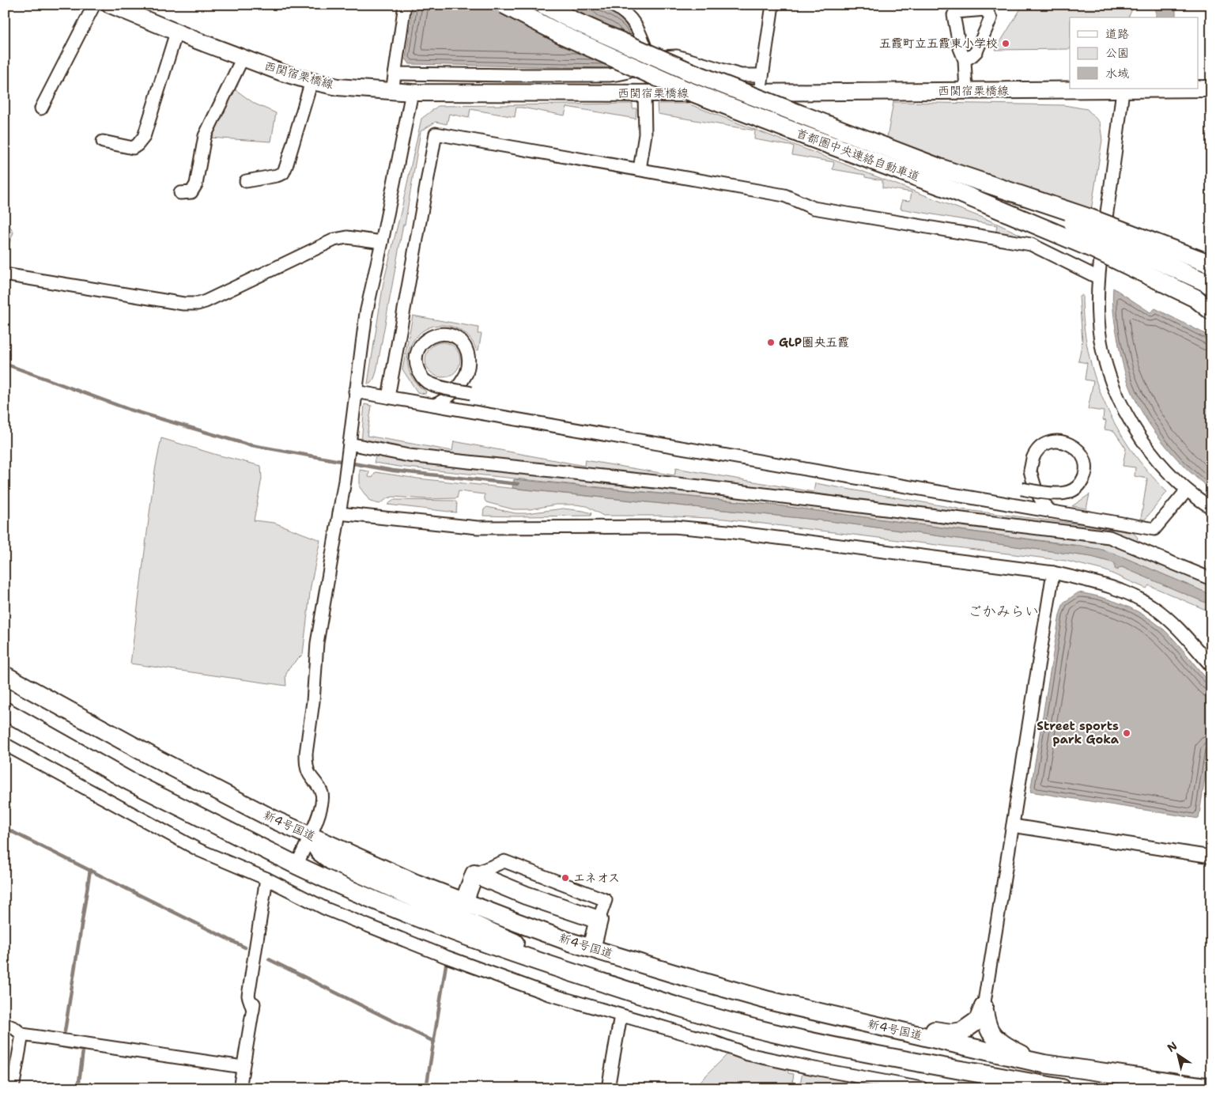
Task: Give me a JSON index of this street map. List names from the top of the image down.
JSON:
{
  "streets": {
    "highway": ["首都圏中央連絡自動車道", "新4号国道"],
    "main road": ["西関宿栗橋線"]
  },
  "districts": ["ごかみらい"],
  "places": [
    "五霞町立五霞東小学校",
    "GLP圏央五霞",
    "Street sports park Goka",
    "エネオス"
  ],
  "legend": ["道路", "公園", "水域"],
  "north": "top left"
}
